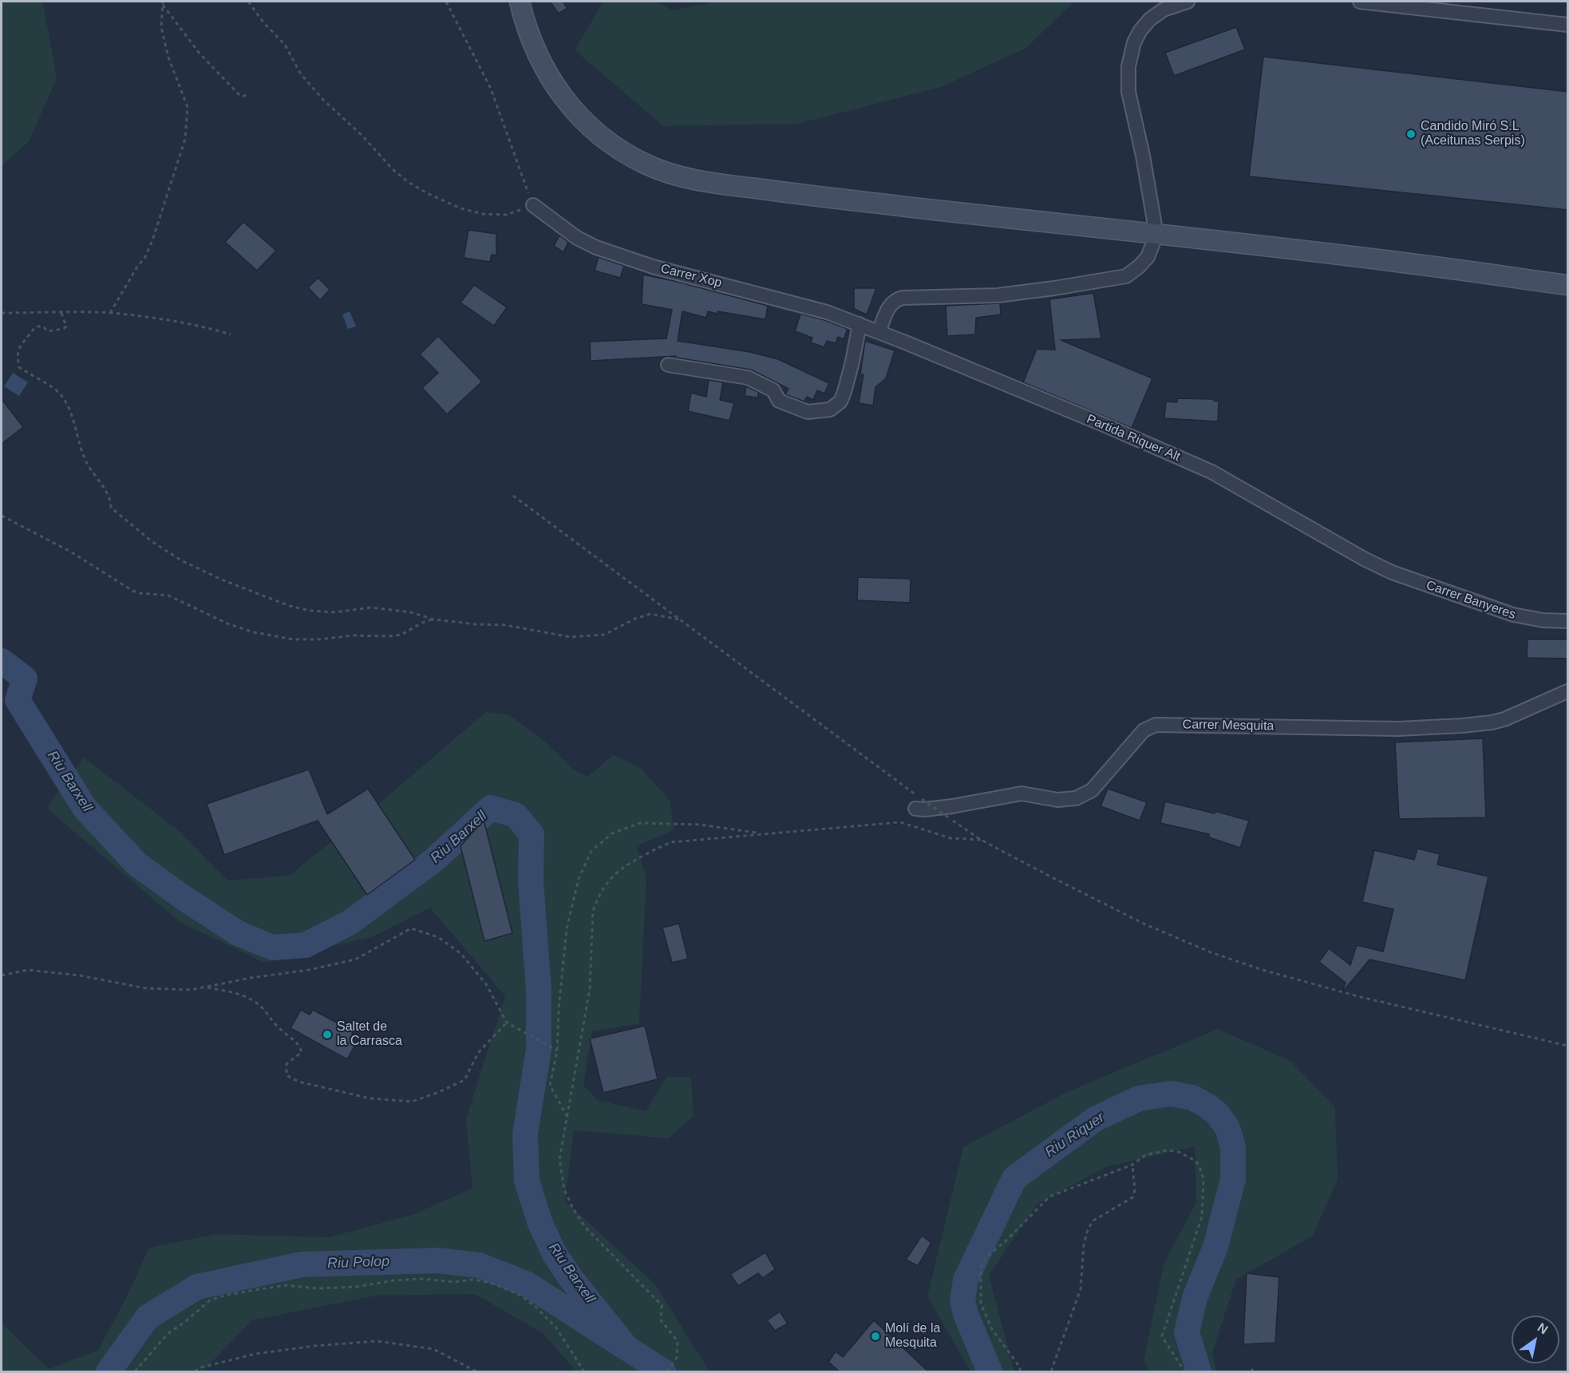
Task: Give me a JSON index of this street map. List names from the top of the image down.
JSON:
{
  "streets": {
    "street": [
      "Carrer Xop",
      "Partida Riquer Alt",
      "Carrer Banyeres",
      "Carrer Mesquita"
    ]
  },
  "crossings": [
    ["Carrer Xop", "Partida Riquer Alt"],
    ["Partida Riquer Alt", "Carrer Banyeres"]
  ],
  "water": ["Riu Barxell", "Riu Riquer", "Riu Polop"],
  "places": ["Candido Miró S.L (Aceitunas Serpis)", "Saltet de la Carrasca", "Molí de la Mesquita"],
  "north": "top right"
}
